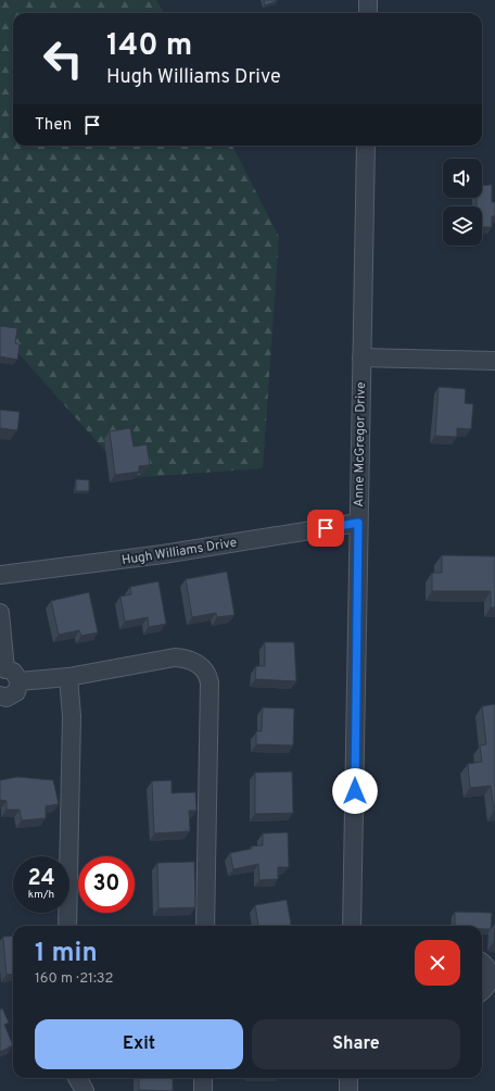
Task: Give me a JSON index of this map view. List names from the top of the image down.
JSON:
{
  "streets": {
    "street": ["Anne McGregor Drive", "Hugh Williams Drive"]
  },
  "crossings": [
    ["Anne McGregor Drive", "Hugh Williams Drive"]
  ],
  "page": {
    "turn": ["140 m", "Hugh Williams Drive"],
    "then": "Then",
    "speed": "24 km/h",
    "limit": "30",
    "heading": ["1 min", "160 m · 21:32"],
    "buttons": ["Exit", "Share"]
  }
}
